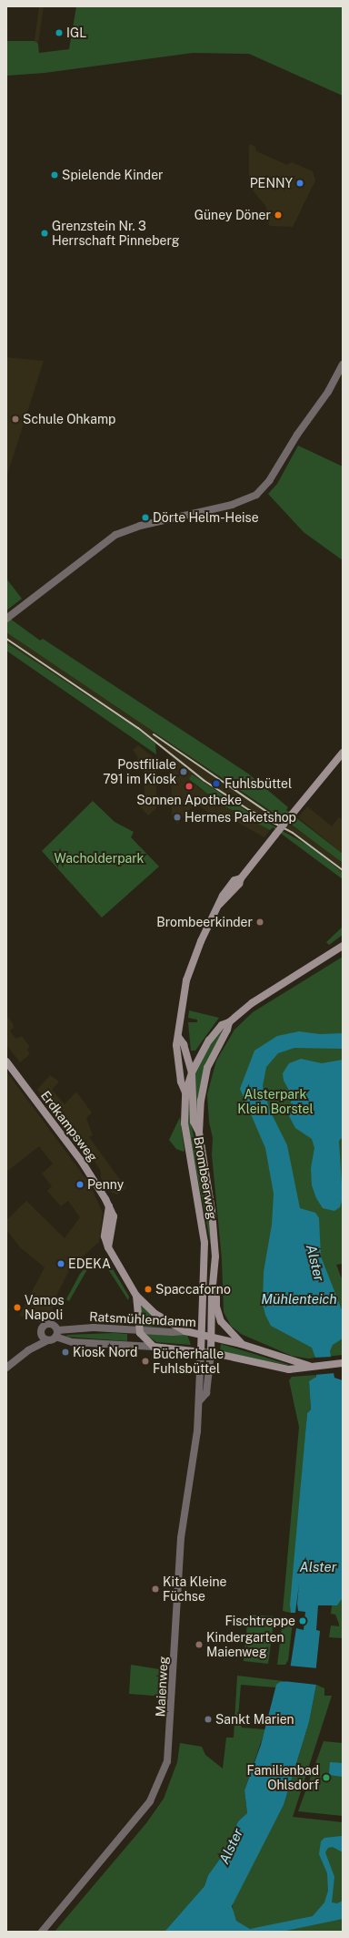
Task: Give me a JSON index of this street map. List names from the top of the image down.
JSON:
{
  "streets": {
    "main road": ["Erdkampsweg", "Brombeerweg", "Ratsmühlendamm"],
    "street": ["Maienweg"]
  },
  "crossings": [
    ["Erdkampsweg", "Ratsmühlendamm"],
    ["Brombeerweg", "Ratsmühlendamm"],
    ["Brombeerweg", "Maienweg"],
    ["Ratsmühlendamm", "Maienweg"]
  ],
  "water": ["Alster", "Mühlenteich"],
  "parks": ["Wacholderpark", "Alsterpark Klein Borstel"],
  "places": [
    "IGL",
    "Spielende Kinder",
    "PENNY",
    "Güney Döner",
    "Grenzstein Nr. 3 Herrschaft Pinneberg",
    "Schule Ohkamp",
    "Dörte Helm-Heise",
    "Postfiliale 791 im Kiosk",
    "Fuhlsbüttel",
    "Sonnen Apotheke",
    "Hermes Paketshop",
    "Brombeerkinder",
    "Penny",
    "EDEKA",
    "Spaccaforno",
    "Vamos Napoli",
    "Kiosk Nord",
    "Bücherhalle Fuhlsbüttel",
    "Kita Kleine Füchse",
    "Fischtreppe",
    "Kindergarten Maienweg",
    "Sankt Marien",
    "Familienbad Ohlsdorf"
  ]
}
